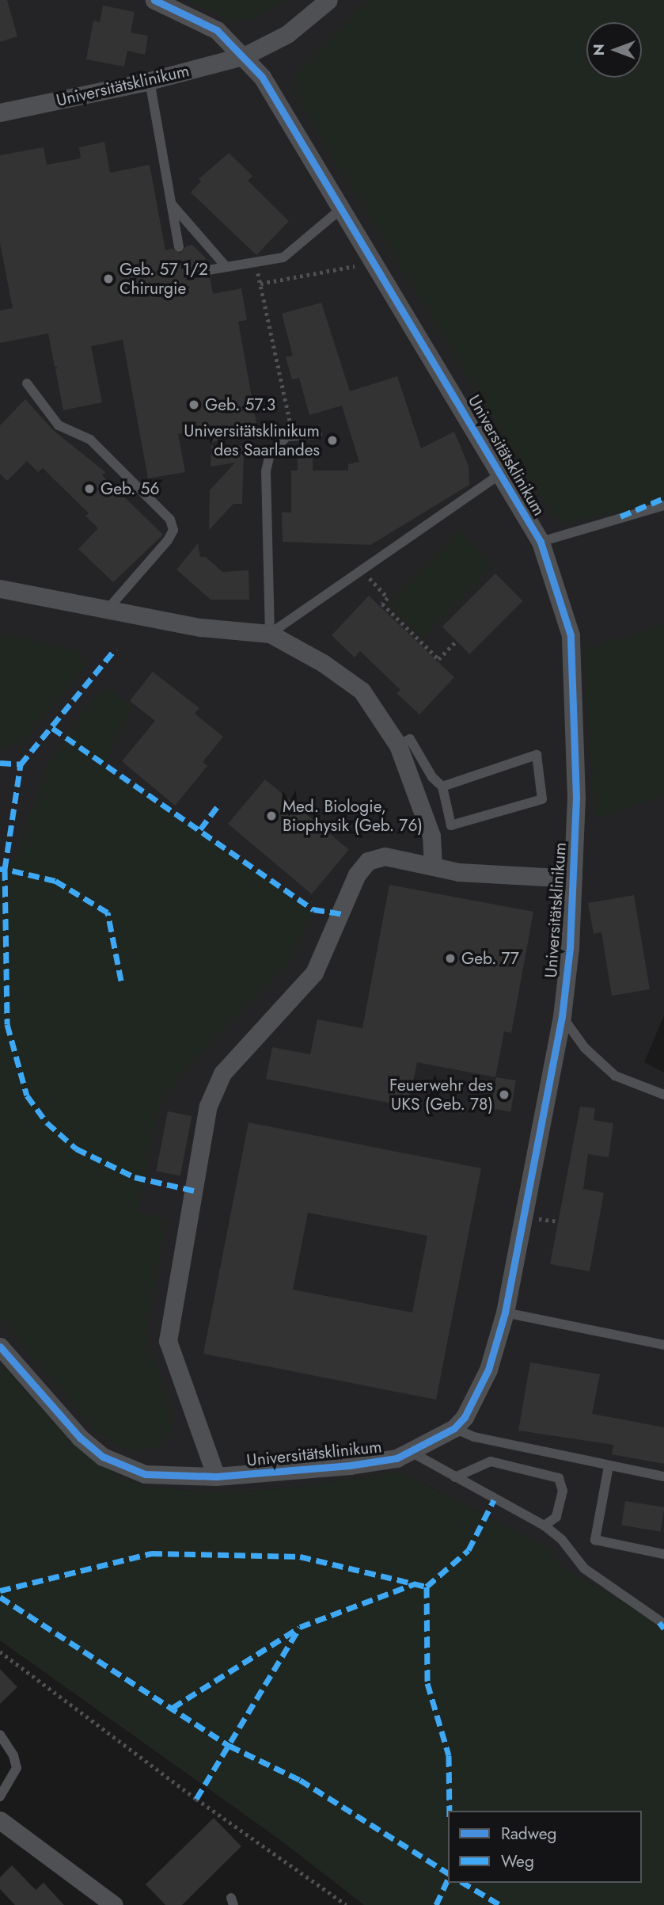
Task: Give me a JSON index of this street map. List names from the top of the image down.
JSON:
{
  "streets": {
    "street": ["Universitätsklinikum"]
  },
  "places": [
    "Geb. 57 1/2 Chirurgie",
    "Geb. 57.3",
    "Universitätsklinikum des Saarlandes",
    "Geb. 56",
    "Med. Biologie, Biophysik (Geb. 76)",
    "Geb. 77",
    "Feuerwehr des UKS (Geb. 78)"
  ],
  "legend": ["Radweg", "Weg"],
  "north": "left"
}
